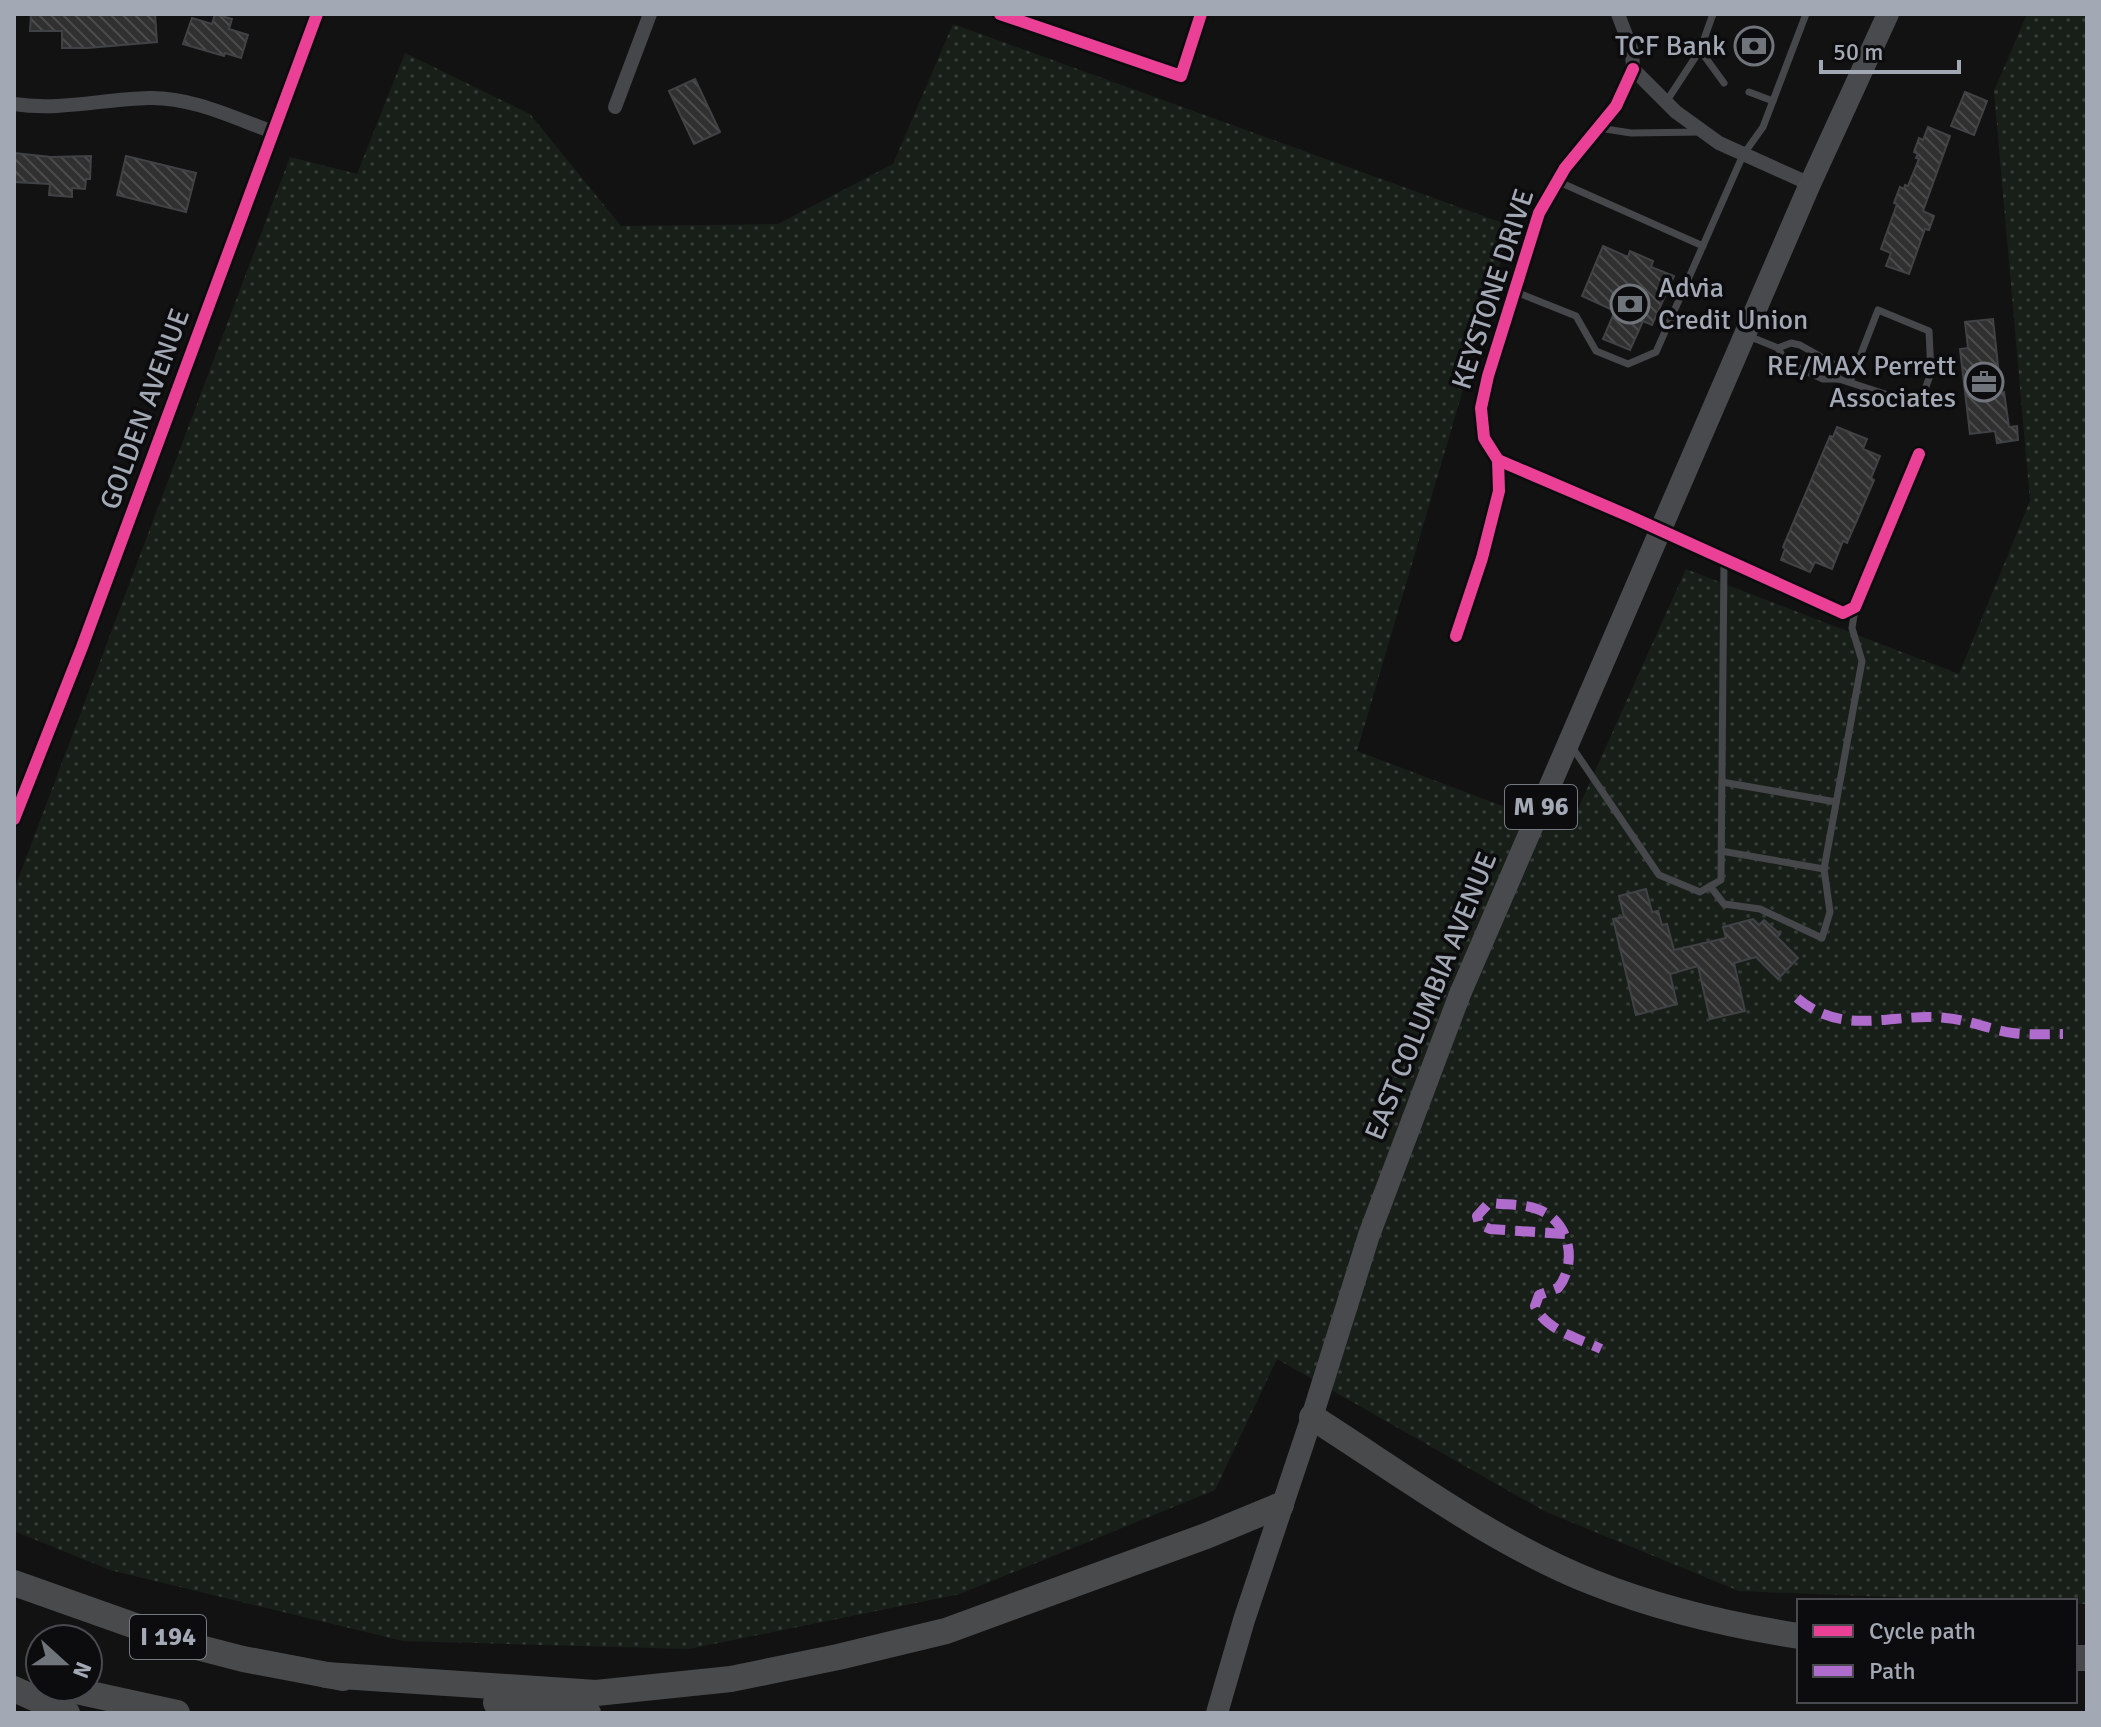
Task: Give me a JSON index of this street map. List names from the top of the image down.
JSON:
{
  "streets": {
    "highway": ["I 194"],
    "main road": ["M 96", "EAST COLUMBIA AVENUE"],
    "street": ["KEYSTONE DRIVE", "GOLDEN AVENUE"]
  },
  "places": {
    "bank": ["TCF Bank", "Advia Credit Union"],
    "office": ["RE/MAX Perrett Associates"]
  },
  "legend": ["Cycle path", "Path"],
  "scale_bar": "50 m",
  "north": "right"
}
